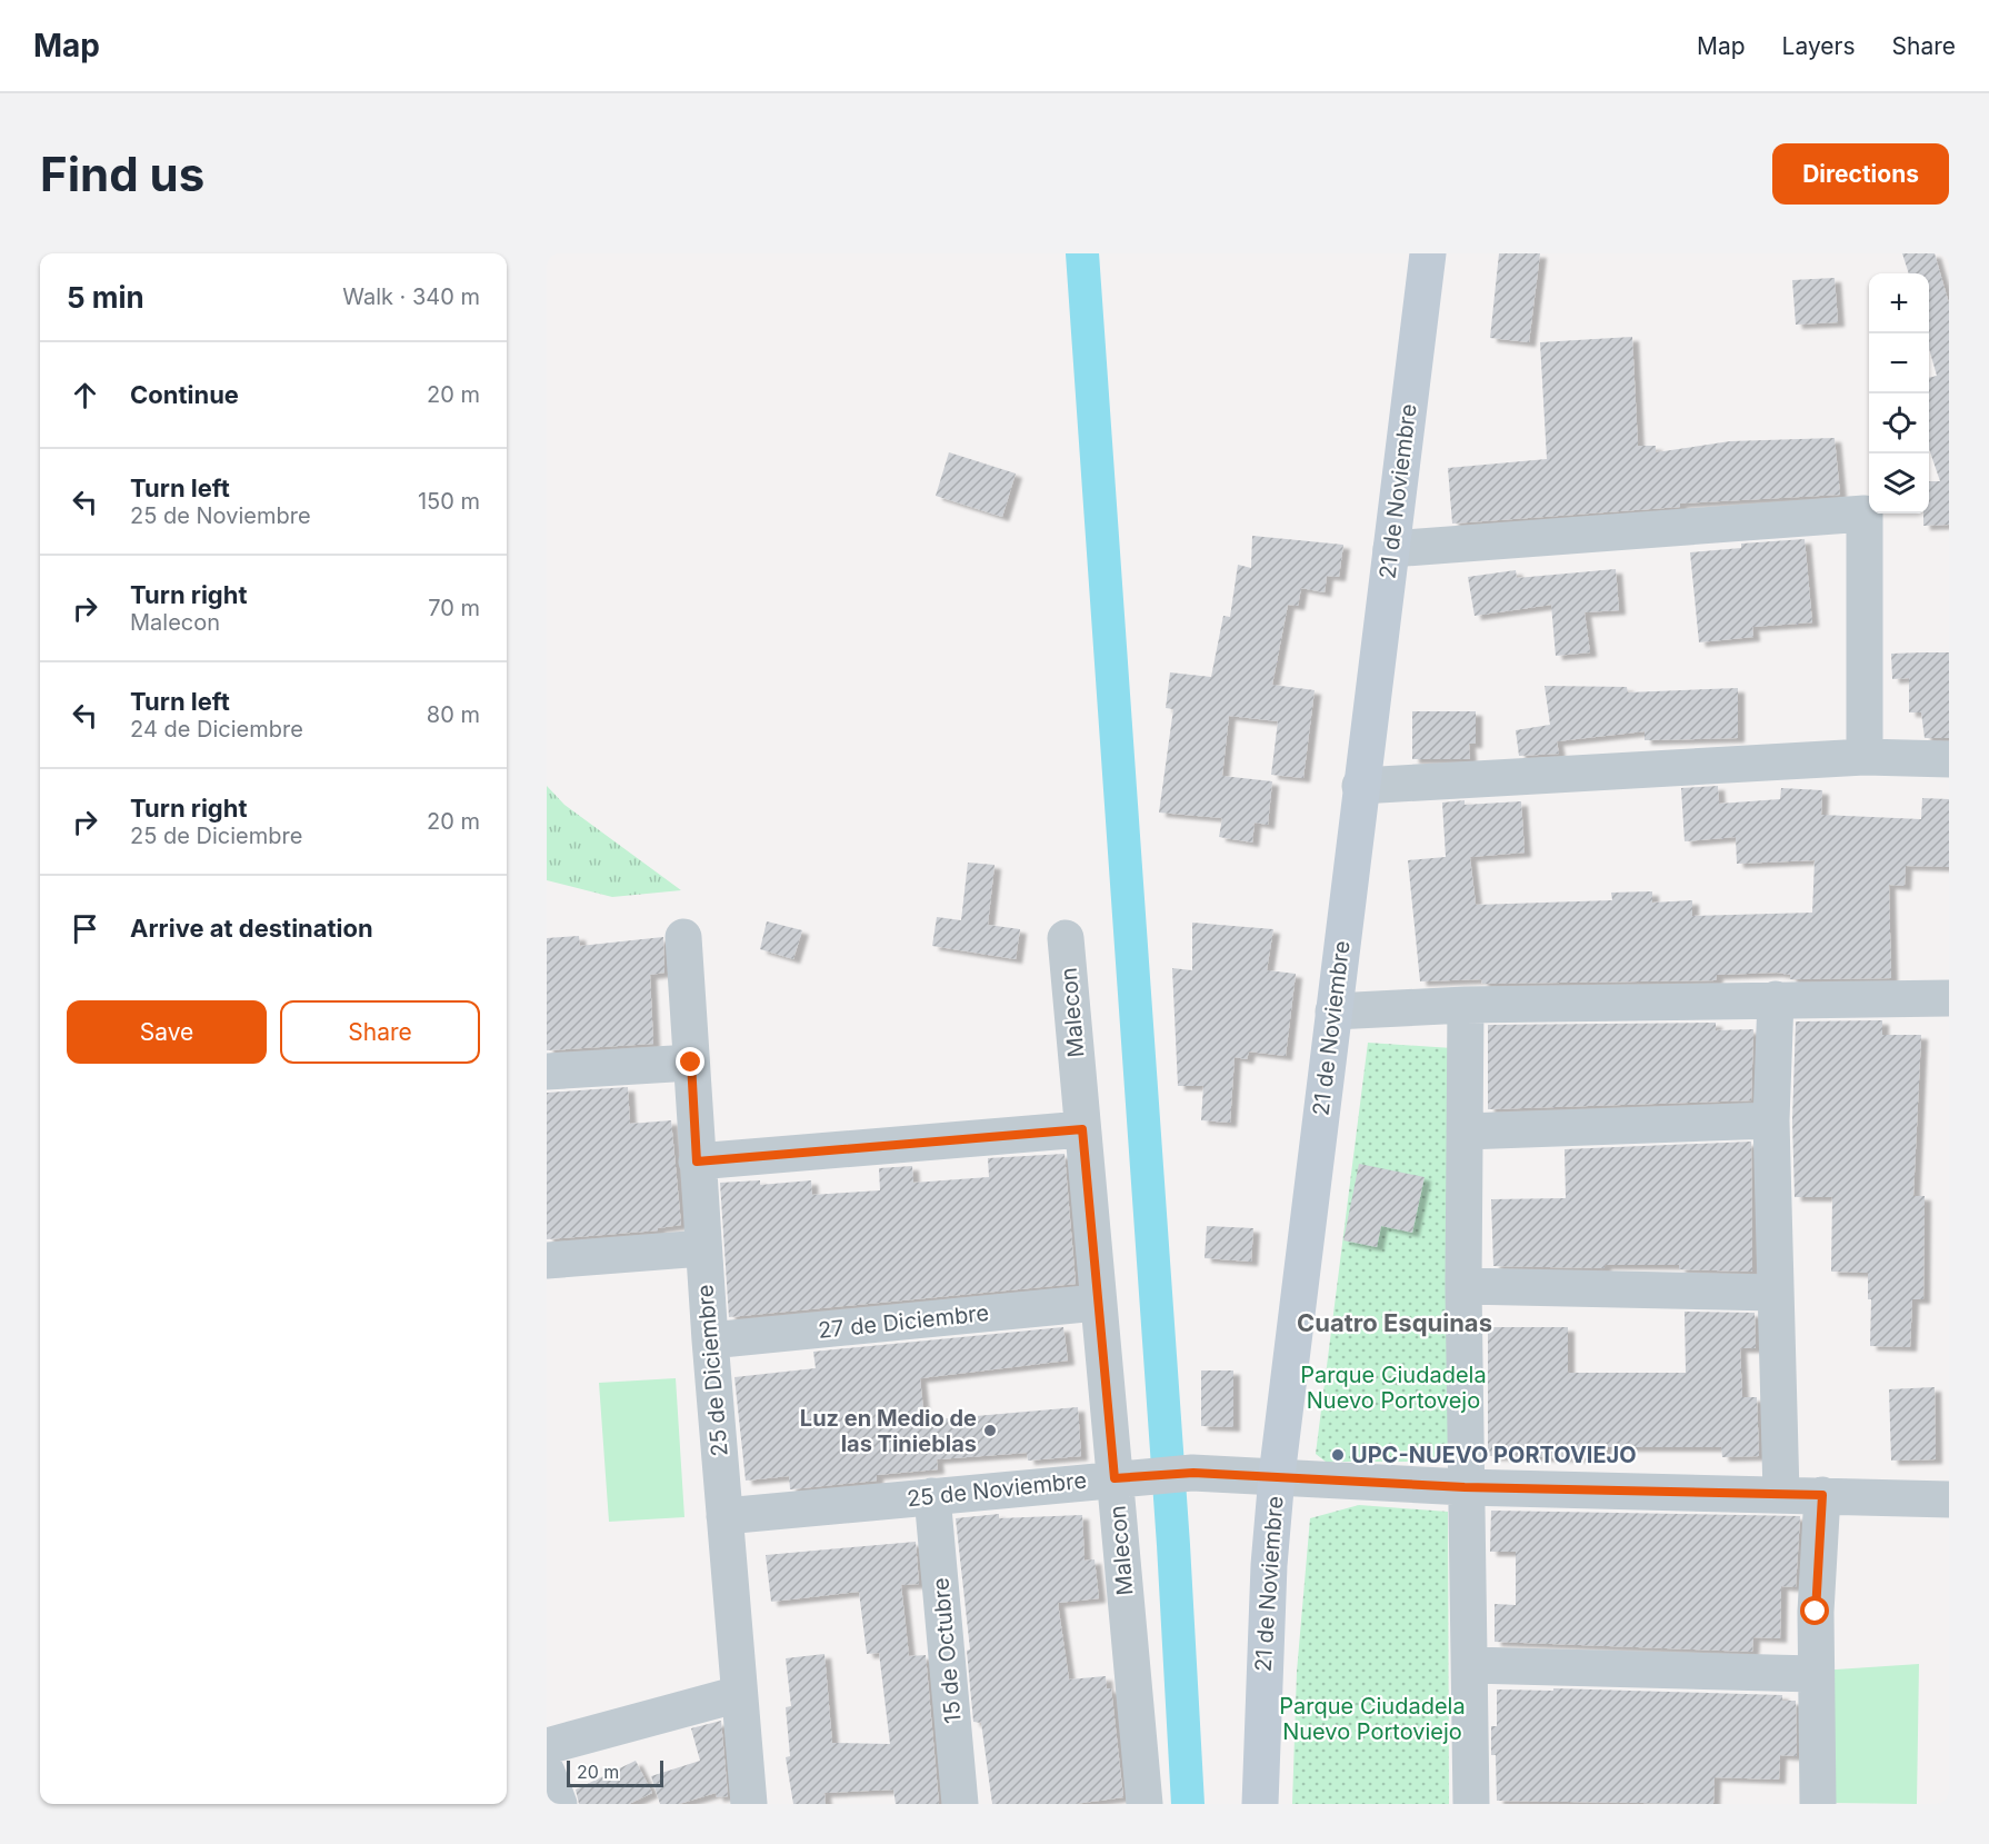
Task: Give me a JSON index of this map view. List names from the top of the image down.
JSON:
{
  "streets": {
    "street": [
      "21 de Noviembre",
      "Malecon",
      "27 de Diciembre",
      "25 de Diciembre",
      "25 de Noviembre",
      "15 de Octubre"
    ]
  },
  "crossings": [
    ["21 de Noviembre", "25 de Noviembre"],
    ["Malecon", "27 de Diciembre"],
    ["Malecon", "25 de Noviembre"],
    ["27 de Diciembre", "25 de Diciembre"],
    ["25 de Diciembre", "25 de Noviembre"],
    ["25 de Noviembre", "15 de Octubre"]
  ],
  "districts": ["Cuatro Esquinas"],
  "parks": ["Parque Ciudadela Nuevo Portovejo", "Parque Ciudadela Nuevo Portoviejo"],
  "places": ["Luz en Medio de las Tinieblas", "UPC-NUEVO PORTOVIEJO"],
  "scale_bar": "20 m",
  "page": {
    "header": "Map",
    "nav": ["Map", "Layers", "Share"],
    "buttons": [
      "Directions",
      ["Save", "Share"]
    ],
    "title": "Find us",
    "heading": ["5 min", "Walk · 340 m"],
    "map_buttons": ["+", "−"],
    "list": [
      ["Continue", "20 m"],
      ["Turn left", "25 de Noviembre", "150 m"],
      ["Turn right", "Malecon", "70 m"],
      ["Turn left", "24 de Diciembre", "80 m"],
      ["Turn right", "25 de Diciembre", "20 m"],
      "Arrive at destination"
    ],
    "scale": "20 m"
  }
}
